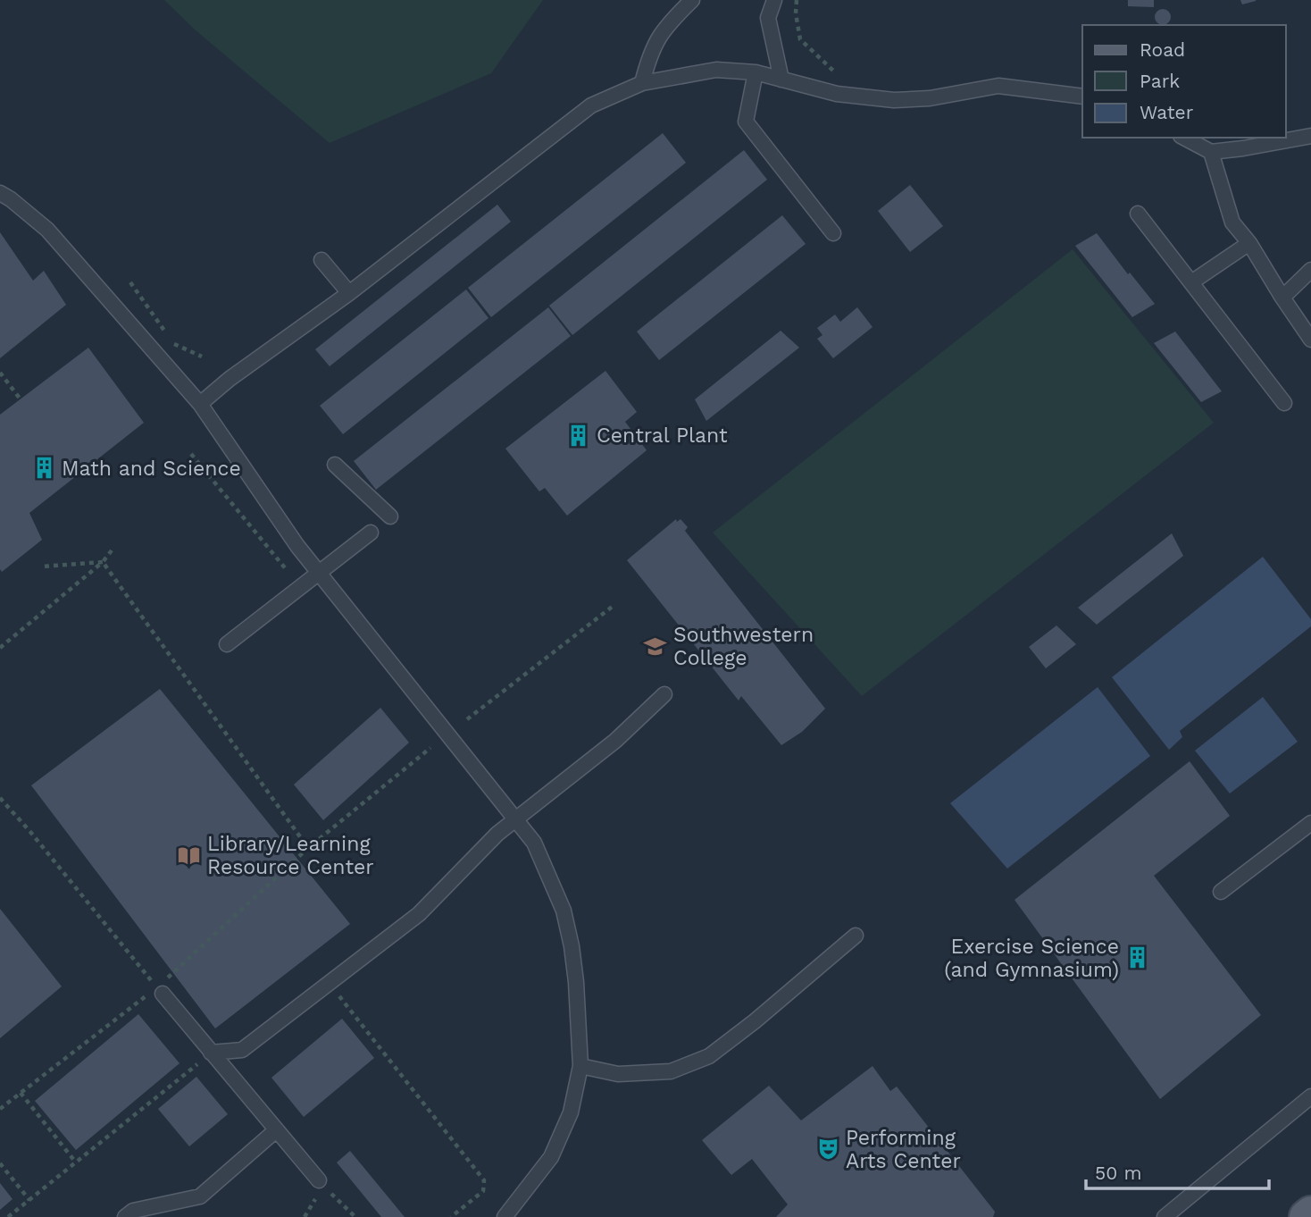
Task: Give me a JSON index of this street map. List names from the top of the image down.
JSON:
{
  "places": {
    "building": ["Central Plant", "Math and Science", "Exercise Science (and Gymnasium)"],
    "school or university": ["Southwestern College"],
    "library": ["Library/Learning Resource Center"],
    "theatre": ["Performing Arts Center"]
  },
  "legend": ["Road", "Park", "Water"],
  "scale_bar": "50 m"
}
